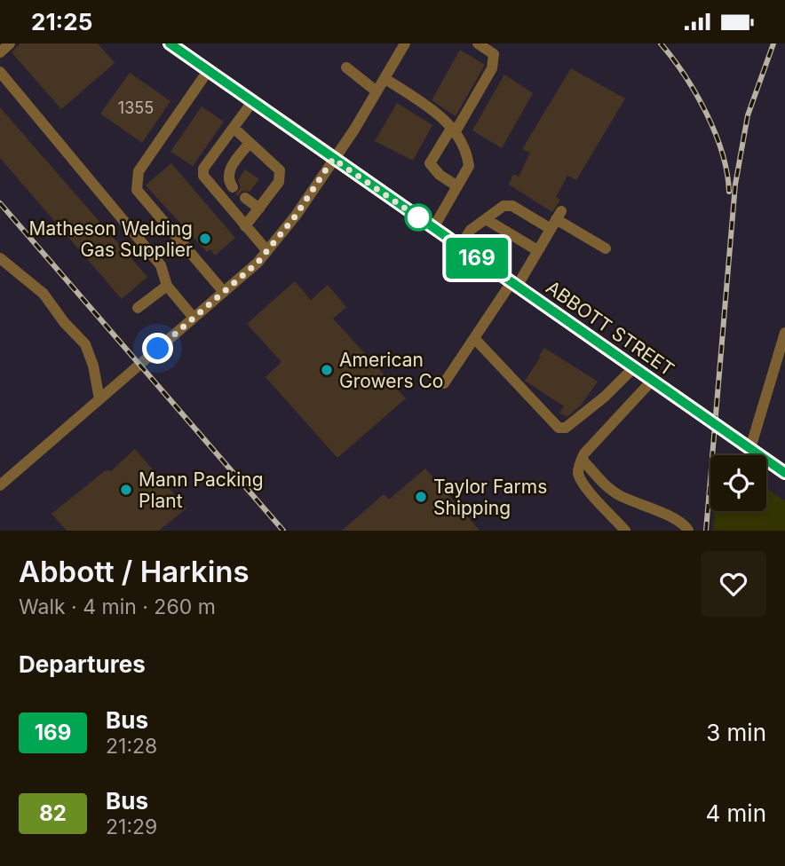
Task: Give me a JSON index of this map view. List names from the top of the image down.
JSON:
{
  "streets": {
    "main road": ["ABBOTT STREET"]
  },
  "places": [
    "Matheson Welding Gas Supplier",
    "American Growers Co",
    "Mann Packing Plant",
    "Taylor Farms Shipping"
  ],
  "lines": ["bus line 169"],
  "house_numbers": ["1355"],
  "page": {
    "status": "21:25",
    "on_map": "169",
    "heading": [
      ["Abbott / Harkins", "Walk · 4 min · 260 m"],
      "Departures"
    ],
    "list": [
      {
        "mark": "169",
        "name": "Bus",
        "note": "21:28",
        "value": "3 min"
      },
      {
        "mark": "82",
        "name": "Bus",
        "note": "21:29",
        "value": "4 min"
      }
    ]
  }
}
